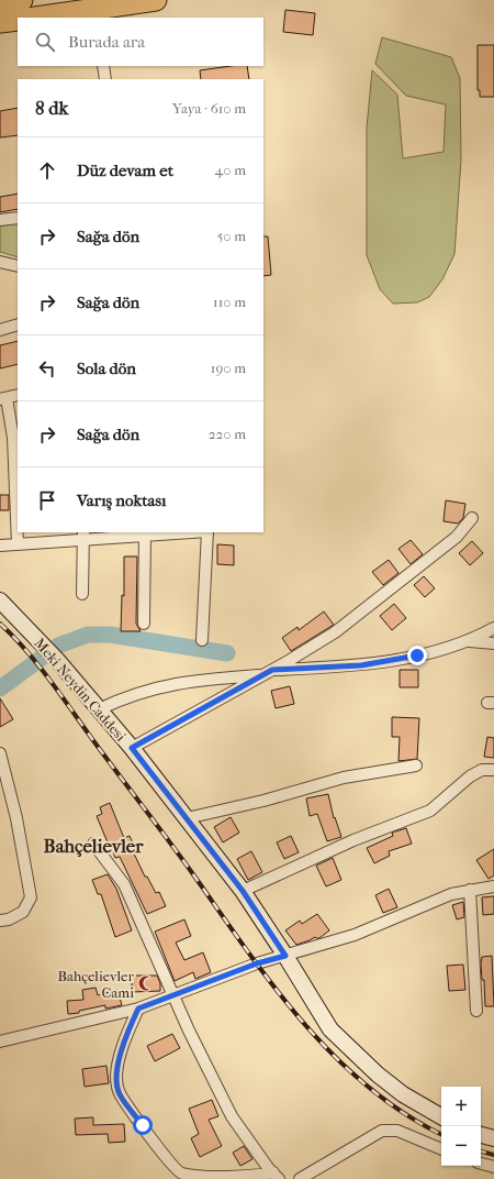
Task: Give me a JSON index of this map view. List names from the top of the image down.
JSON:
{
  "streets": {
    "street": ["Meki Neydin Caddesi"]
  },
  "districts": ["Bahçelievler"],
  "places": {
    "mosque": ["Bahçelievler Cami"]
  },
  "page": {
    "search": "Burada ara",
    "heading": ["8 dk", "Yaya · 610 m"],
    "list": [
      ["Düz devam et", "40 m"],
      ["Sağa dön", "50 m"],
      ["Sağa dön", "110 m"],
      ["Sola dön", "190 m"],
      ["Sağa dön", "220 m"],
      "Varış noktası"
    ],
    "map_buttons": ["+", "−"]
  }
}
